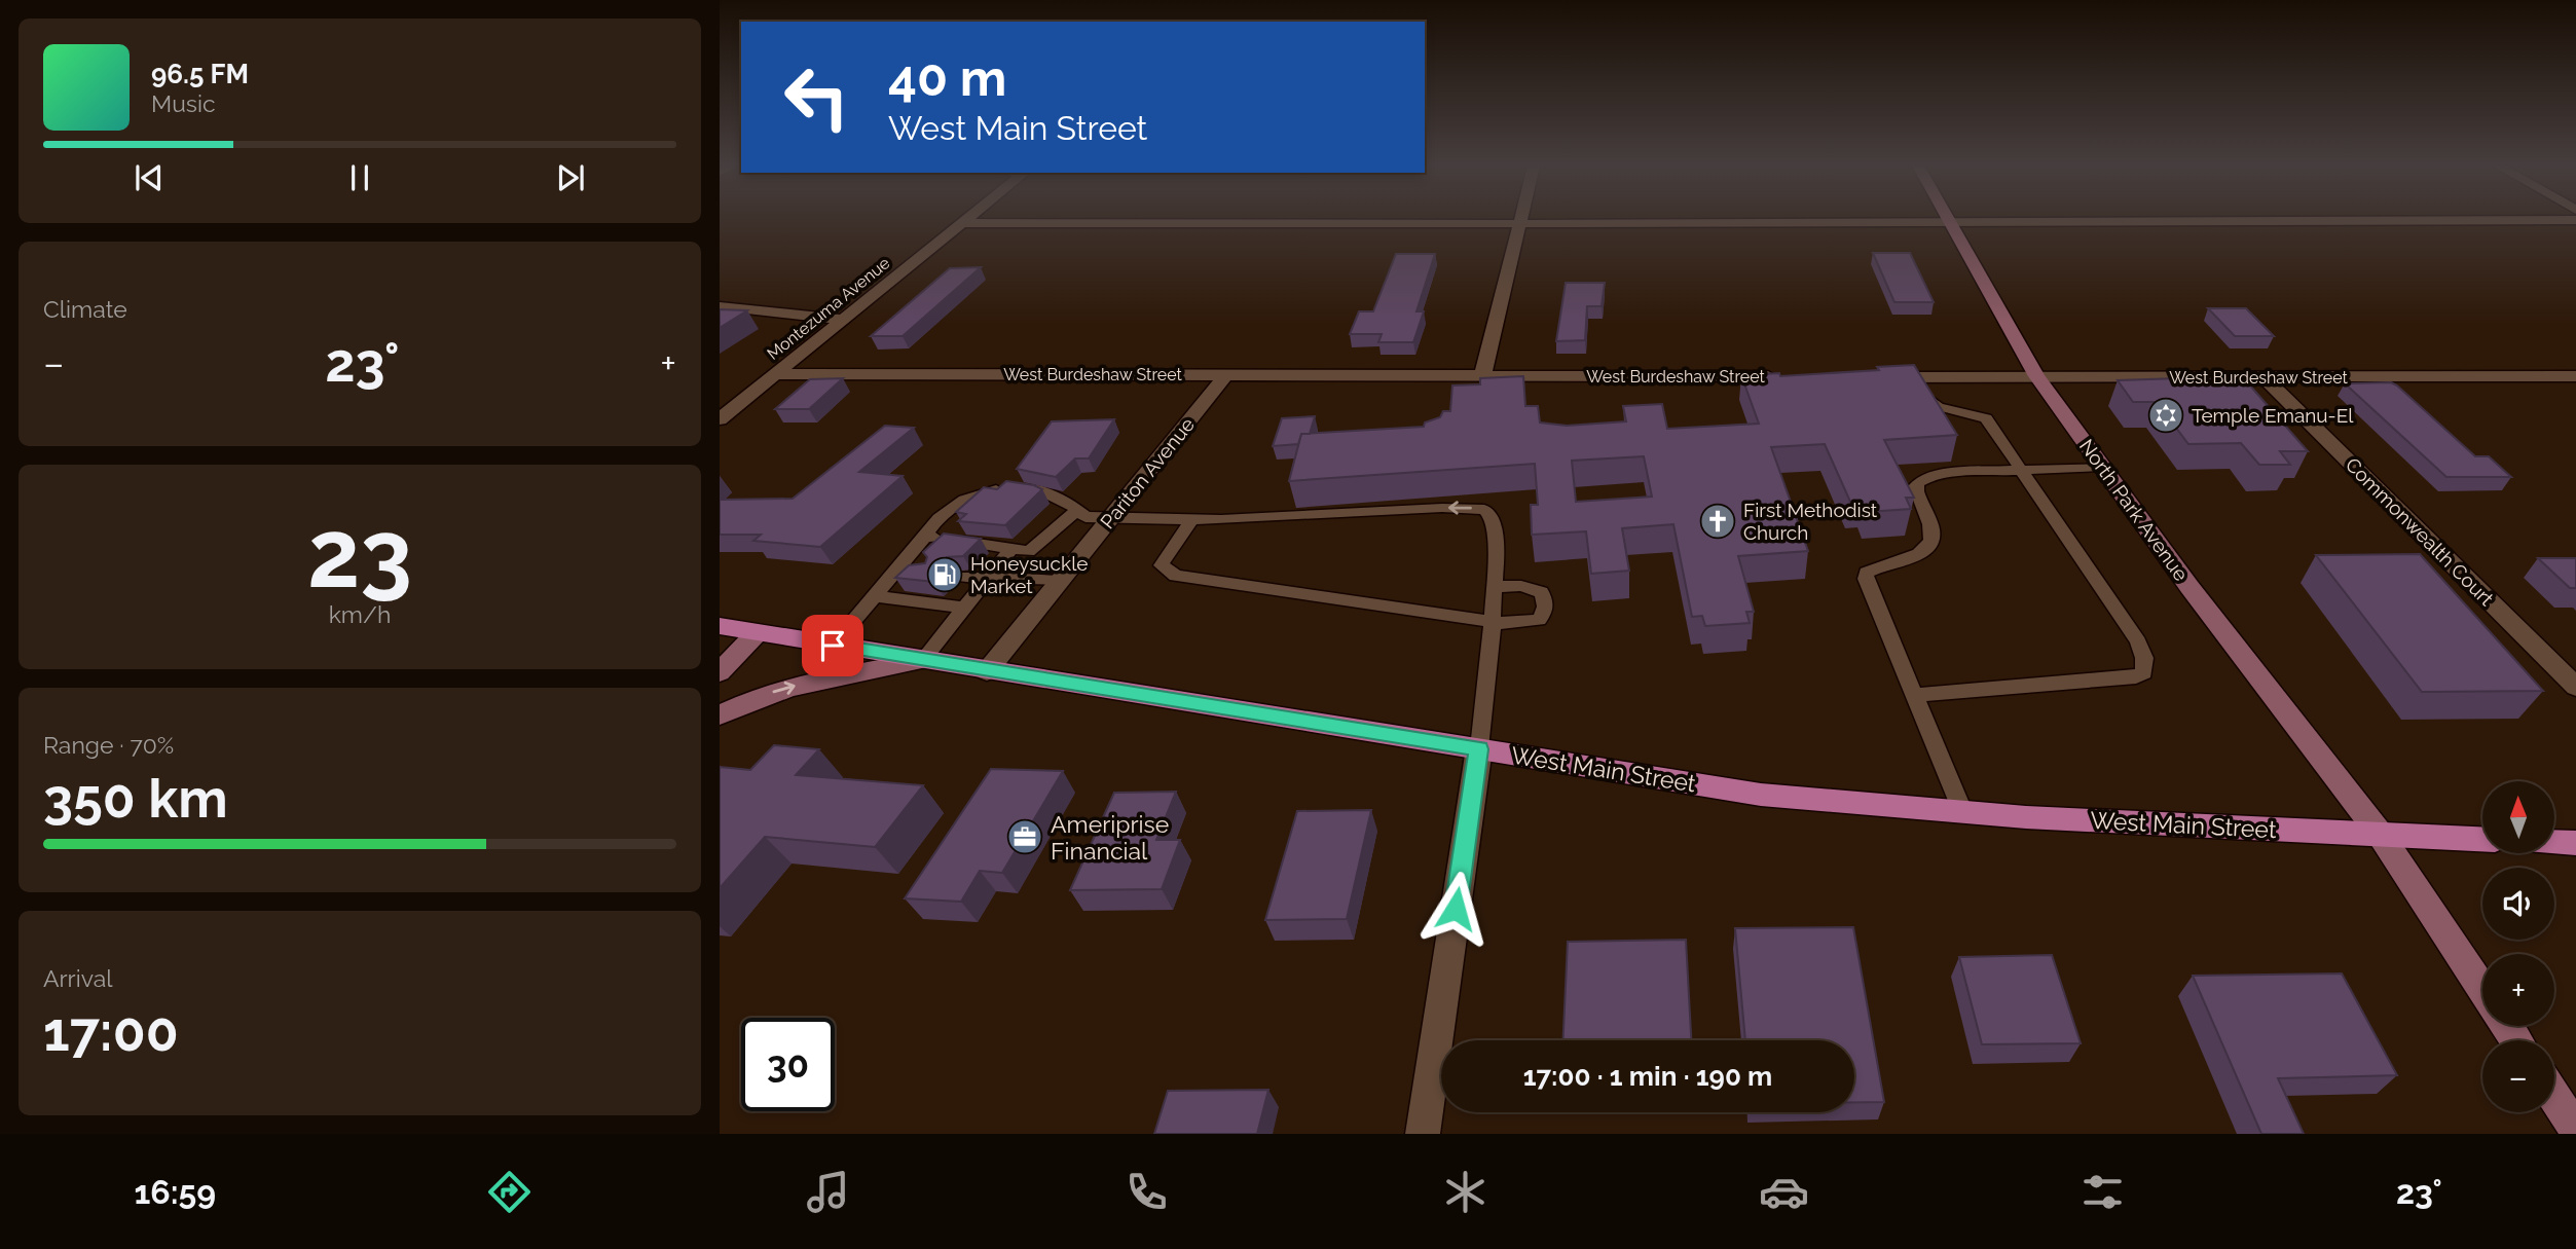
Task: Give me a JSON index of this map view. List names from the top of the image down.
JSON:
{
  "streets": {
    "main road": ["West Main Street"],
    "street": [
      "Montezuma Avenue",
      "West Burdeshaw Street",
      "Pariton Avenue",
      "North Park Avenue",
      "Commonwealth Court"
    ]
  },
  "crossings": [
    ["Montezuma Avenue", "West Burdeshaw Street"],
    ["West Burdeshaw Street", "Pariton Avenue"],
    ["West Burdeshaw Street", "North Park Avenue"],
    ["West Burdeshaw Street", "Commonwealth Court"],
    ["Pariton Avenue", "West Main Street"],
    ["North Park Avenue", "West Main Street"]
  ],
  "places": {
    "synagogue": ["Temple Emanu-El"],
    "church": ["First Methodist Church"],
    "fuel station": ["Honeysuckle Market"],
    "office": ["Ameriprise Financial"]
  },
  "north": "top",
  "page": {
    "turn": ["40 m", "West Main Street"],
    "song": ["96.5 FM", "Music"],
    "tile": [
      "Climate",
      ["23", "km/h"],
      ["Range · 70%", "350 km"],
      ["Arrival", "17:00"]
    ],
    "heat": ["−", "23°", "+"],
    "map_buttons": ["+", "−"],
    "limit": "30",
    "trip": "17:00 · 1 min · 190 m",
    "tabs": ["16:59", "23°"]
  }
}
